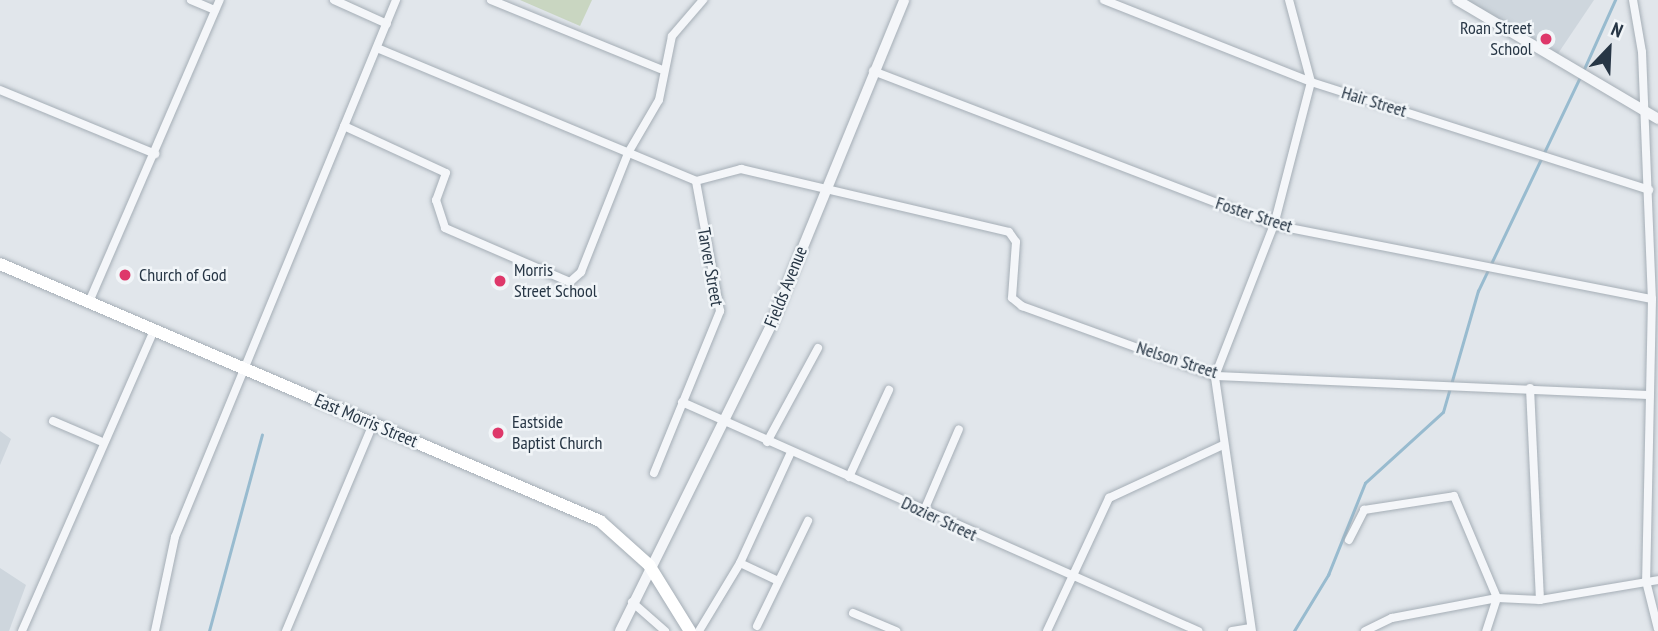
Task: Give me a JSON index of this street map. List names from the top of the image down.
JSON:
{
  "streets": {
    "main road": ["East Morris Street"],
    "street": [
      "Hair Street",
      "Foster Street",
      "Tarver Street",
      "Fields Avenue",
      "Nelson Street",
      "Dozier Street"
    ]
  },
  "crossings": [
    ["Foster Street", "Fields Avenue"],
    ["Tarver Street", "Dozier Street"],
    ["Fields Avenue", "Nelson Street"],
    ["Fields Avenue", "East Morris Street"],
    ["Fields Avenue", "Dozier Street"]
  ],
  "places": [
    "Roan Street School",
    "Church of God",
    "Morris Street School",
    "Eastside Baptist Church"
  ],
  "north": "top right"
}
